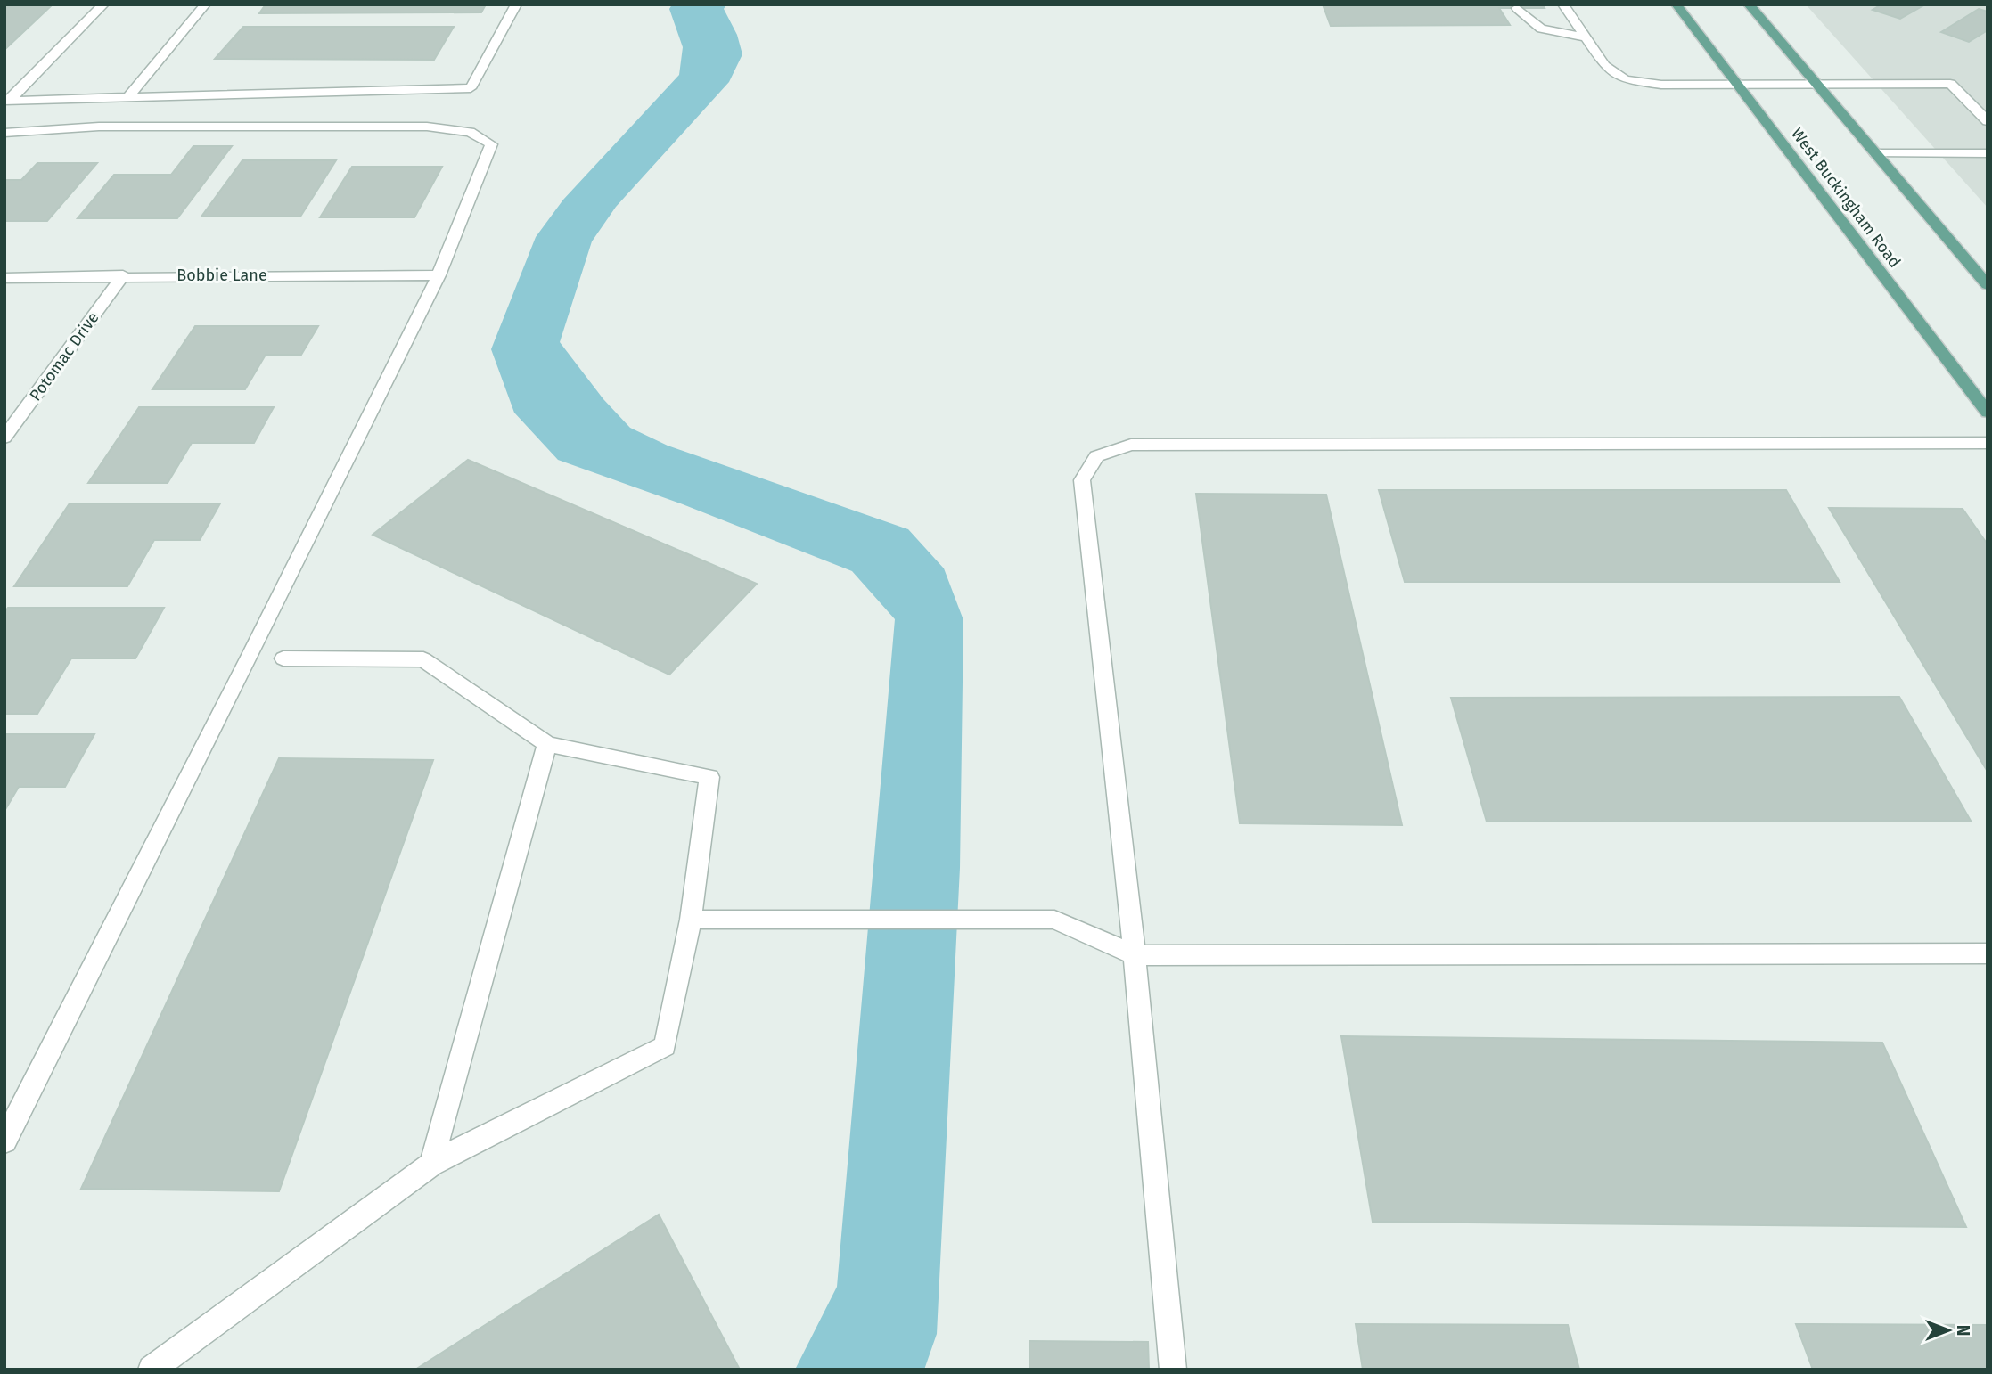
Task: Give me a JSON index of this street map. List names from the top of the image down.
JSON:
{
  "streets": {
    "main road": ["West Buckingham Road"],
    "street": ["Bobbie Lane", "Potomac Drive"]
  },
  "crossings": [
    ["Bobbie Lane", "Potomac Drive"]
  ],
  "north": "right"
}
